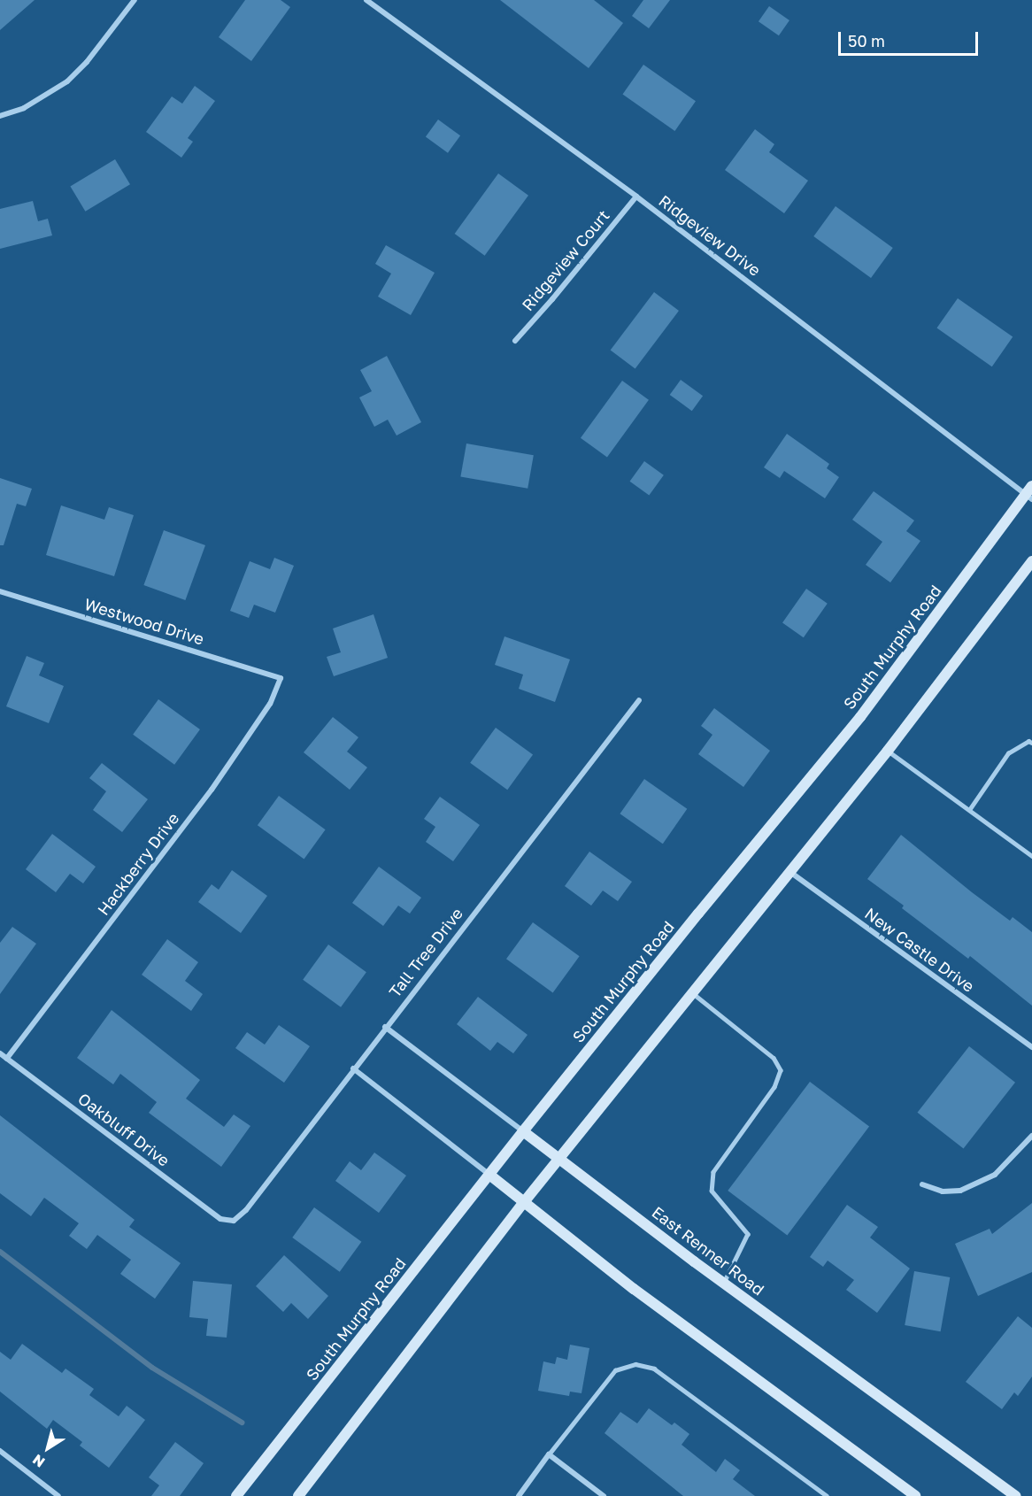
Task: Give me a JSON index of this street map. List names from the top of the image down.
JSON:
{
  "streets": {
    "main road": ["South Murphy Road", "East Renner Road"],
    "street": [
      "Ridgeview Drive",
      "Ridgeview Court",
      "Westwood Drive",
      "Hackberry Drive",
      "New Castle Drive",
      "Tall Tree Drive",
      "Oakbluff Drive"
    ]
  },
  "crossings": [
    ["Ridgeview Drive", "Ridgeview Court"],
    ["Ridgeview Drive", "South Murphy Road"],
    ["Westwood Drive", "Hackberry Drive"],
    ["South Murphy Road", "East Renner Road"],
    ["Hackberry Drive", "Oakbluff Drive"],
    ["Tall Tree Drive", "Oakbluff Drive"],
    ["Tall Tree Drive", "East Renner Road"]
  ],
  "scale_bar": "50 m",
  "north": "bottom left"
}
